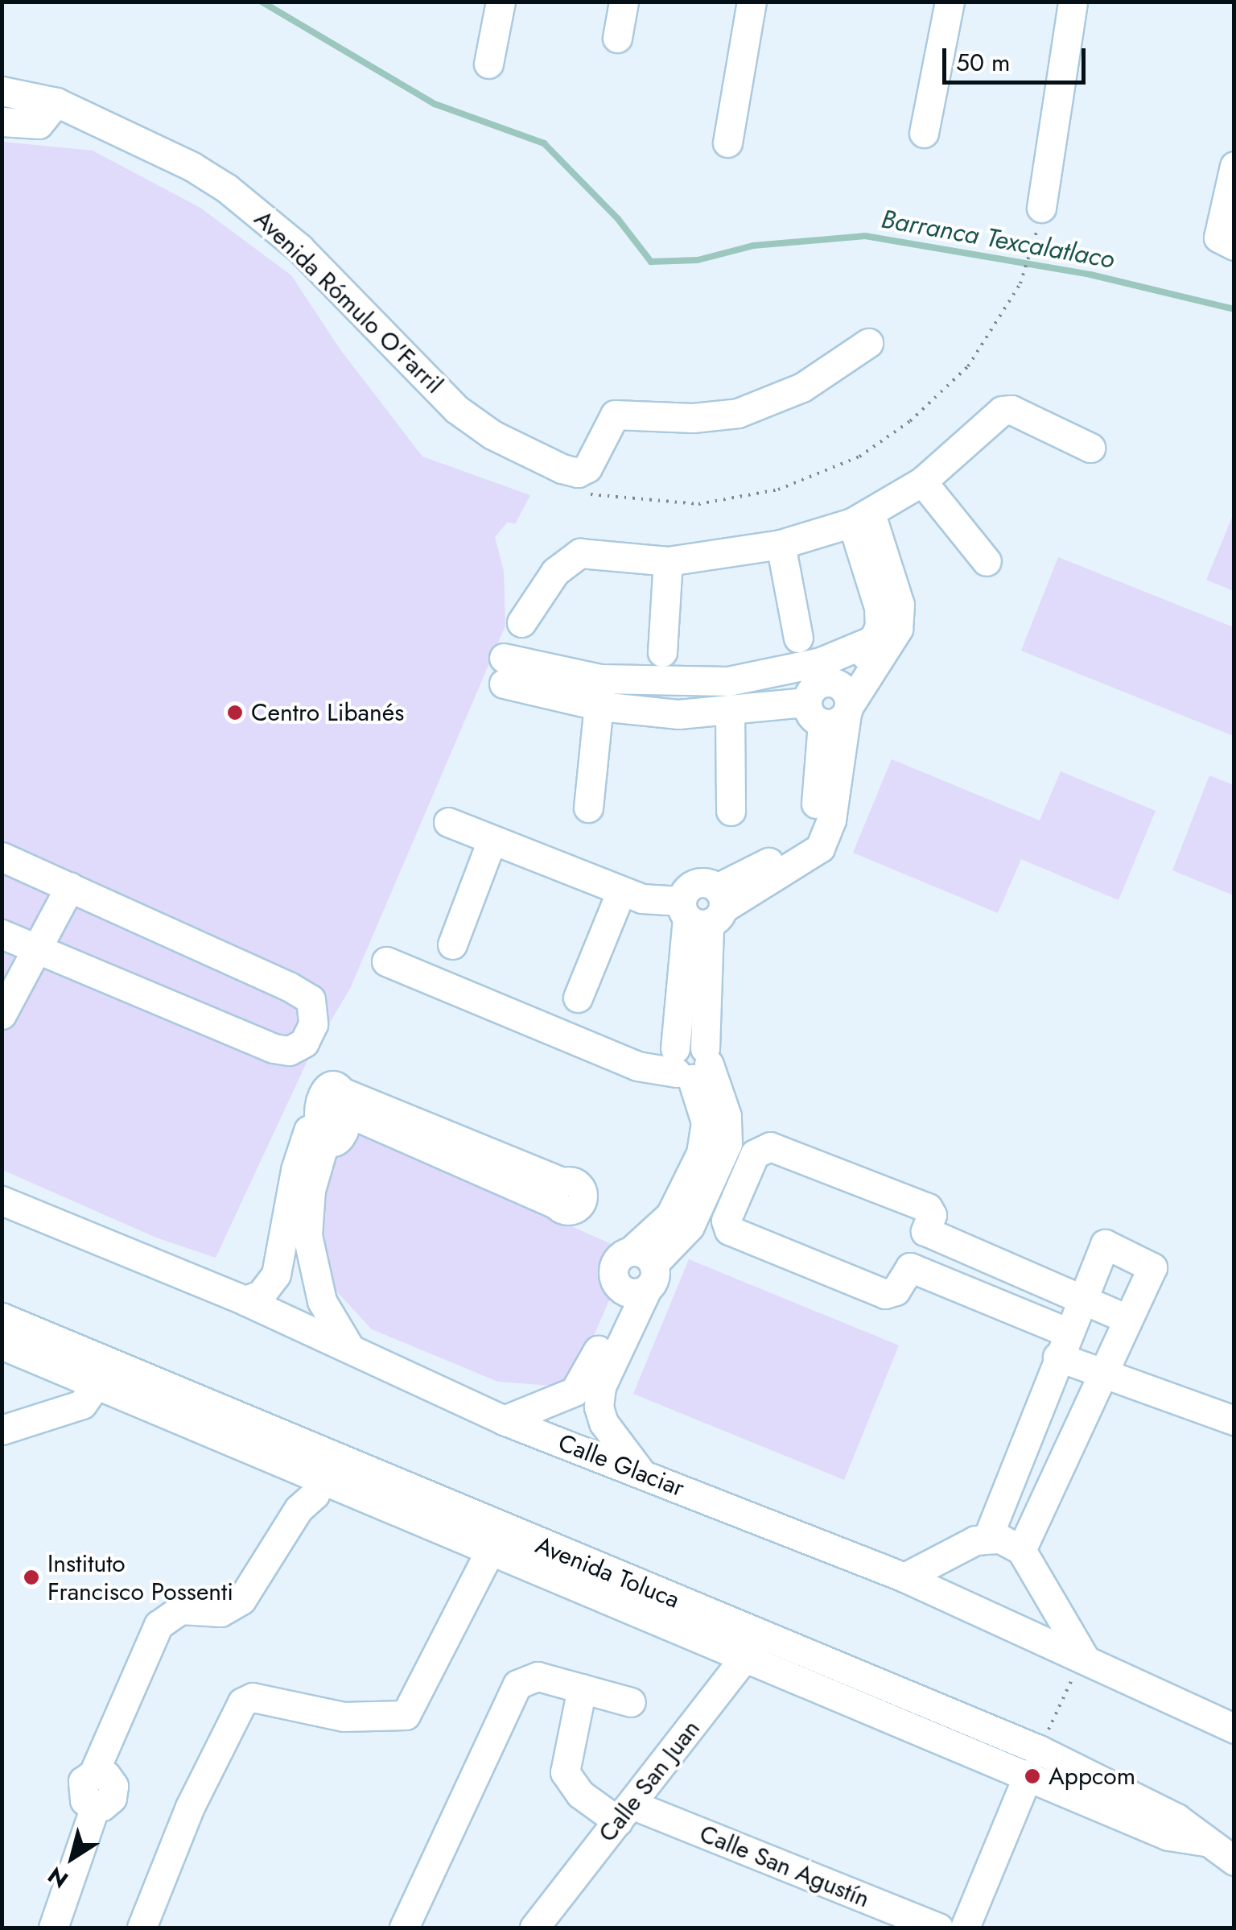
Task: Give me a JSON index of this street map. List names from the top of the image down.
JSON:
{
  "streets": {
    "street": [
      "Avenida Rómulo O'Farril",
      "Calle Glaciar",
      "Avenida Toluca",
      "Calle San Juan",
      "Calle San Agustín"
    ]
  },
  "crossings": [
    ["Avenida Toluca", "Calle San Juan"],
    ["Calle San Juan", "Calle San Agustín"]
  ],
  "water": ["Barranca Texcalatlaco"],
  "places": ["Centro Libanés", "Instituto Francisco Possenti", "Appcom"],
  "scale_bar": "50 m",
  "north": "bottom left"
}
